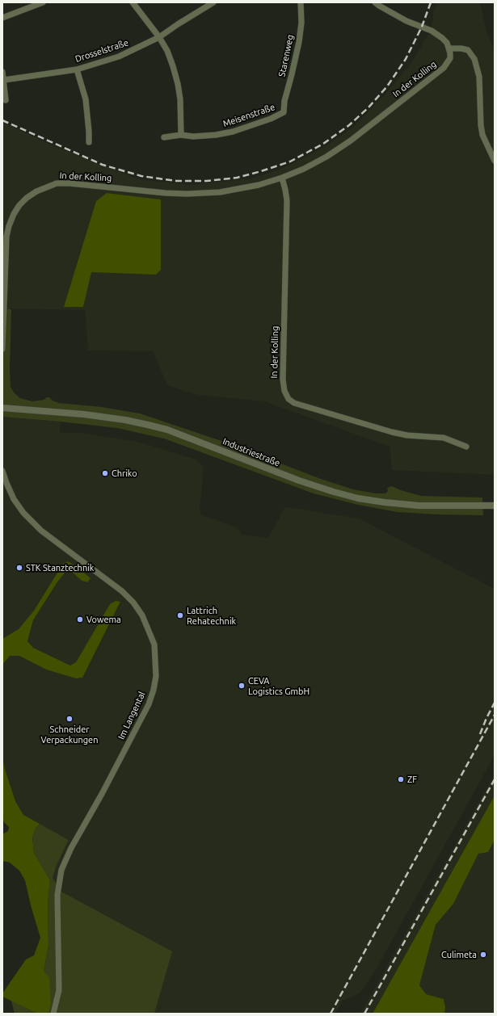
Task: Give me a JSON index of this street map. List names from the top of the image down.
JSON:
{
  "streets": {
    "street": [
      "Drosselstraße",
      "Starenweg",
      "In der Kolling",
      "Meisenstraße",
      "Industriestraße",
      "Im Langental"
    ]
  },
  "crossings": [
    ["Starenweg", "Meisenstraße"]
  ],
  "places": [
    "Chriko",
    "STK Stanztechnik",
    "Lattrich Rehatechnik",
    "Vowema",
    "CEVA Logistics GmbH",
    "Schneider Verpackungen",
    "ZF",
    "Culimeta"
  ]
}
